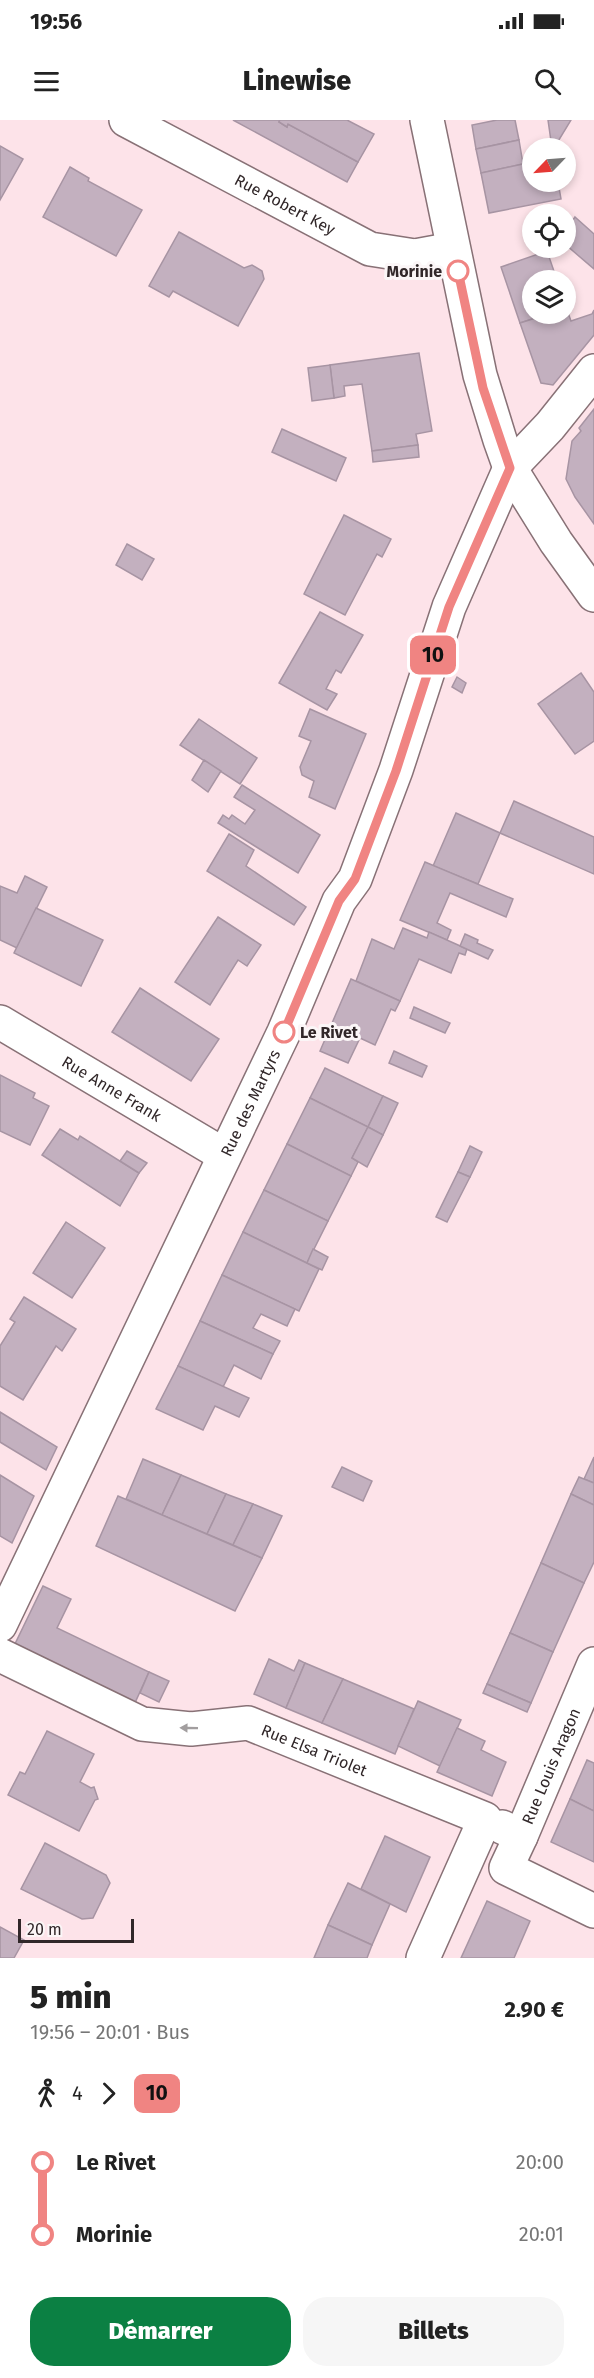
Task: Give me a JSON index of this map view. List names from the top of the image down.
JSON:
{
  "streets": {
    "street": [
      "Rue Robert Key",
      "Rue Anne Frank",
      "Rue des Martyrs",
      "Rue Elsa Triolet",
      "Rue Louis Aragon"
    ]
  },
  "crossings": [
    ["Rue Anne Frank", "Rue des Martyrs"],
    ["Rue Elsa Triolet", "Rue Louis Aragon"]
  ],
  "one_way": ["Rue Elsa Triolet"],
  "places": ["Morinie", "Le Rivet"],
  "lines": ["bus line 10"],
  "scale_bar": "20 m",
  "north": "bottom left",
  "page": {
    "status": "19:56",
    "header": "Linewise",
    "on_map": "10",
    "scale": "20 m",
    "heading": ["5 min", "19:56 – 20:01 · Bus", "2.90 €"],
    "legs": ["4", "10"],
    "list": [
      {
        "name": "Le Rivet",
        "value": "20:00"
      },
      {
        "name": "Morinie",
        "value": "20:01"
      }
    ],
    "buttons": ["Démarrer", "Billets"]
  }
}
